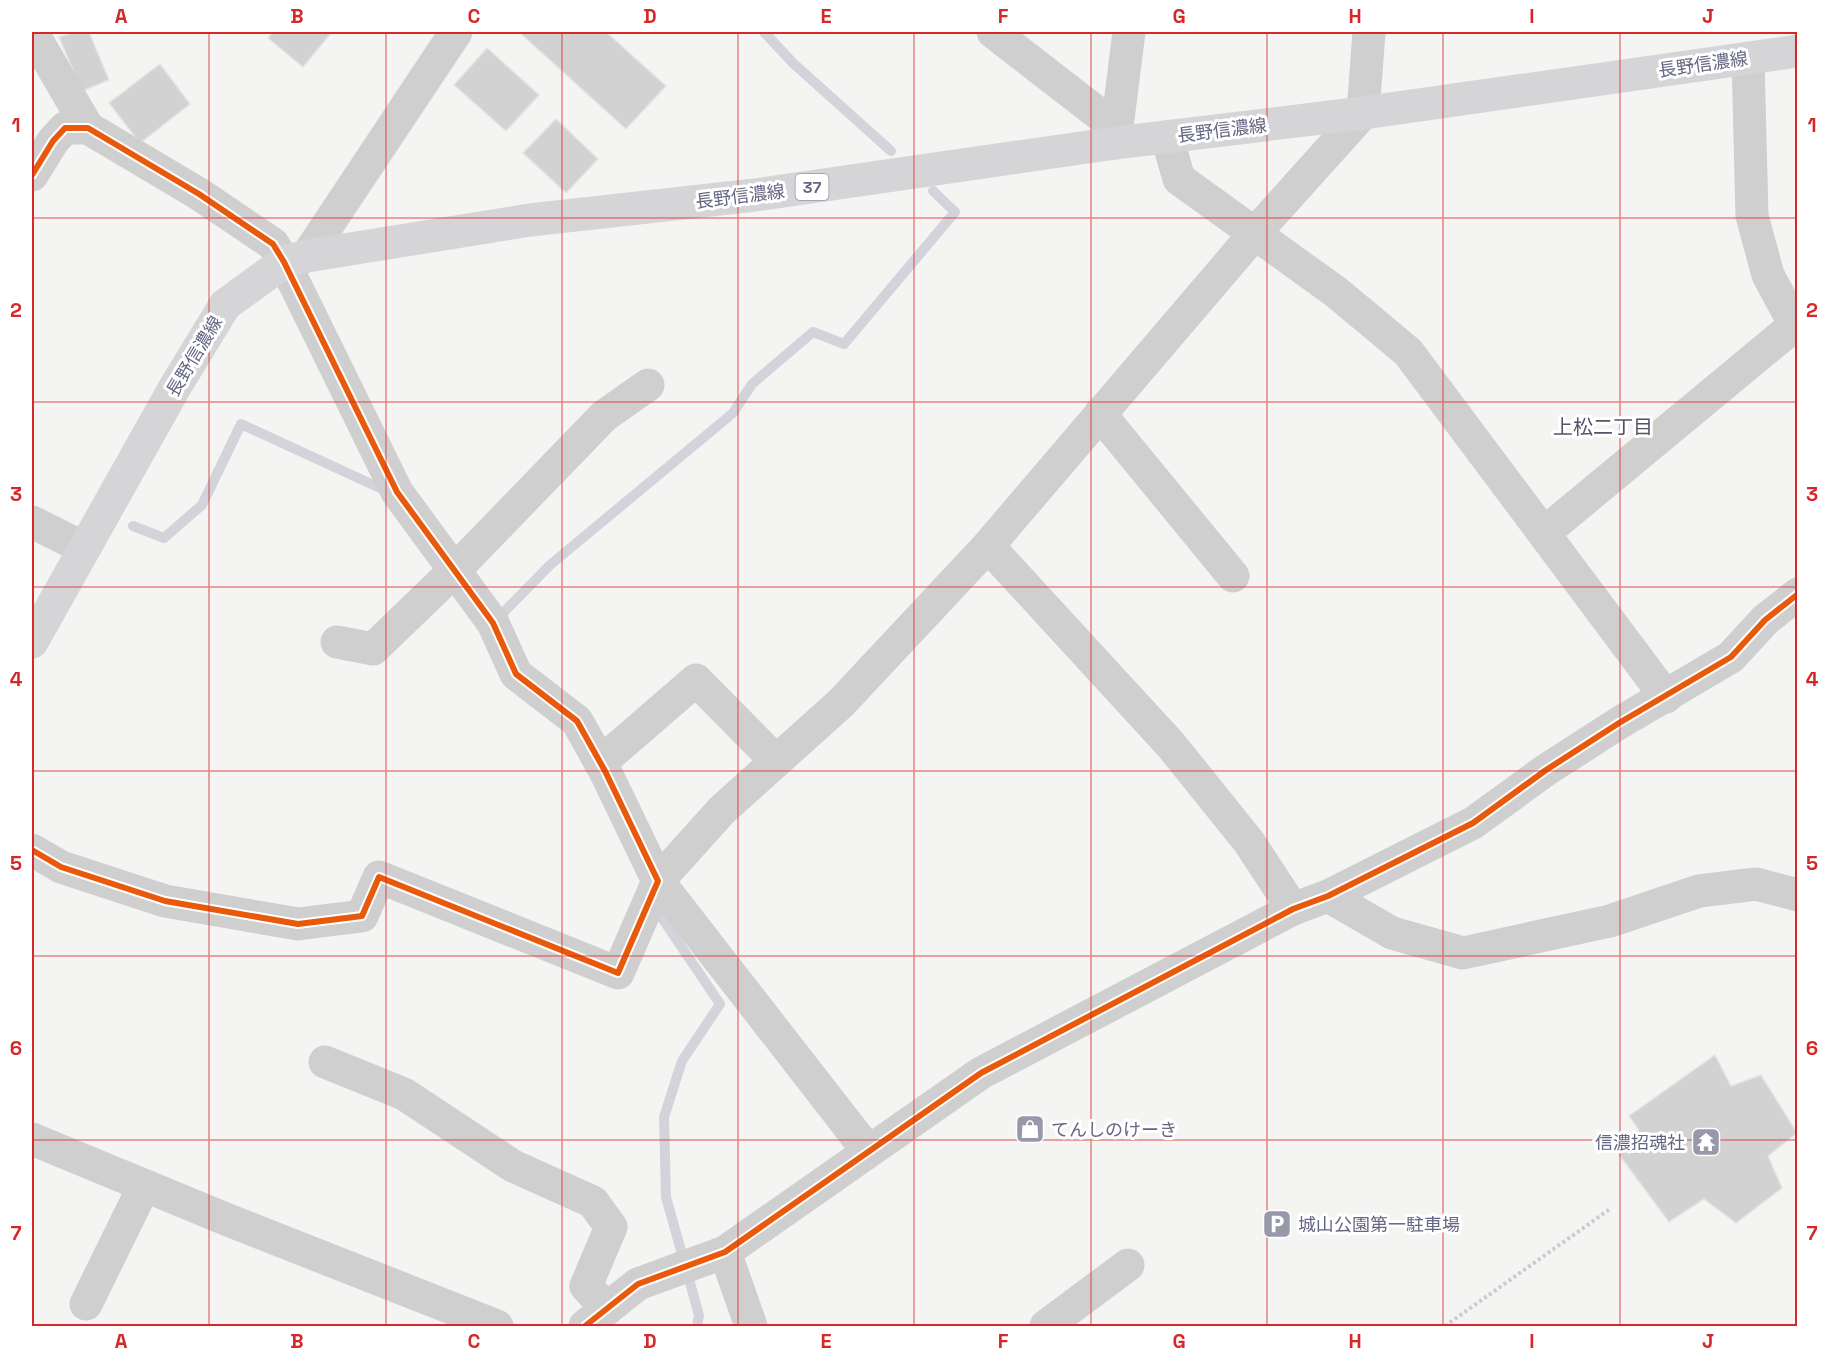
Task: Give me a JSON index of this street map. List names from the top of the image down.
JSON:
{
  "streets": {
    "main road": ["長野信濃線", "37"]
  },
  "districts": ["上松二丁目"],
  "places": {
    "shop": ["てんしのけーき"],
    "temple": ["信濃招魂社"],
    "parking": ["城山公園第一駐車場"]
  },
  "grid": {
    "columns": [
      "A",
      "B",
      "C",
      "D",
      "E",
      "F",
      "G",
      "H",
      "I",
      "J"
    ],
    "rows": [
      "1",
      "2",
      "3",
      "4",
      "5",
      "6",
      "7"
    ]
  }
}
